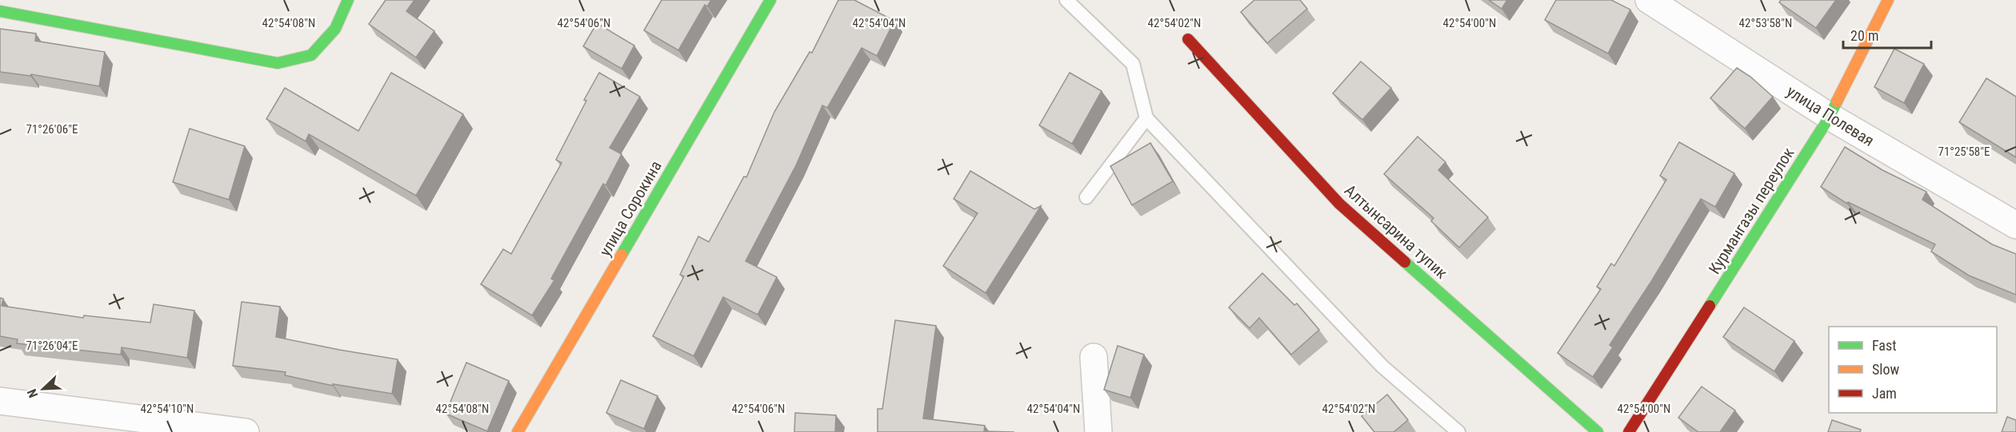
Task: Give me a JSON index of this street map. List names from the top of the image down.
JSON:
{
  "streets": {
    "street": [
      "улица Полевая",
      "улица Сорокина",
      "Курмангазы переулок",
      "Алтынсарина тупик"
    ]
  },
  "crossings": [
    ["улица Полевая", "Курмангазы переулок"]
  ],
  "legend": ["Fast", "Slow", "Jam"],
  "scale_bar": "20 m",
  "north": "bottom left",
  "coordinates": [
    "42°54'08\"N",
    "42°54'06\"N",
    "42°54'04\"N",
    "42°54'02\"N",
    "42°54'00\"N",
    "42°53'58\"N",
    "71°26'06\"E",
    "71°25'58\"E",
    "71°26'04\"E",
    "42°54'10\"N"
  ]
}
